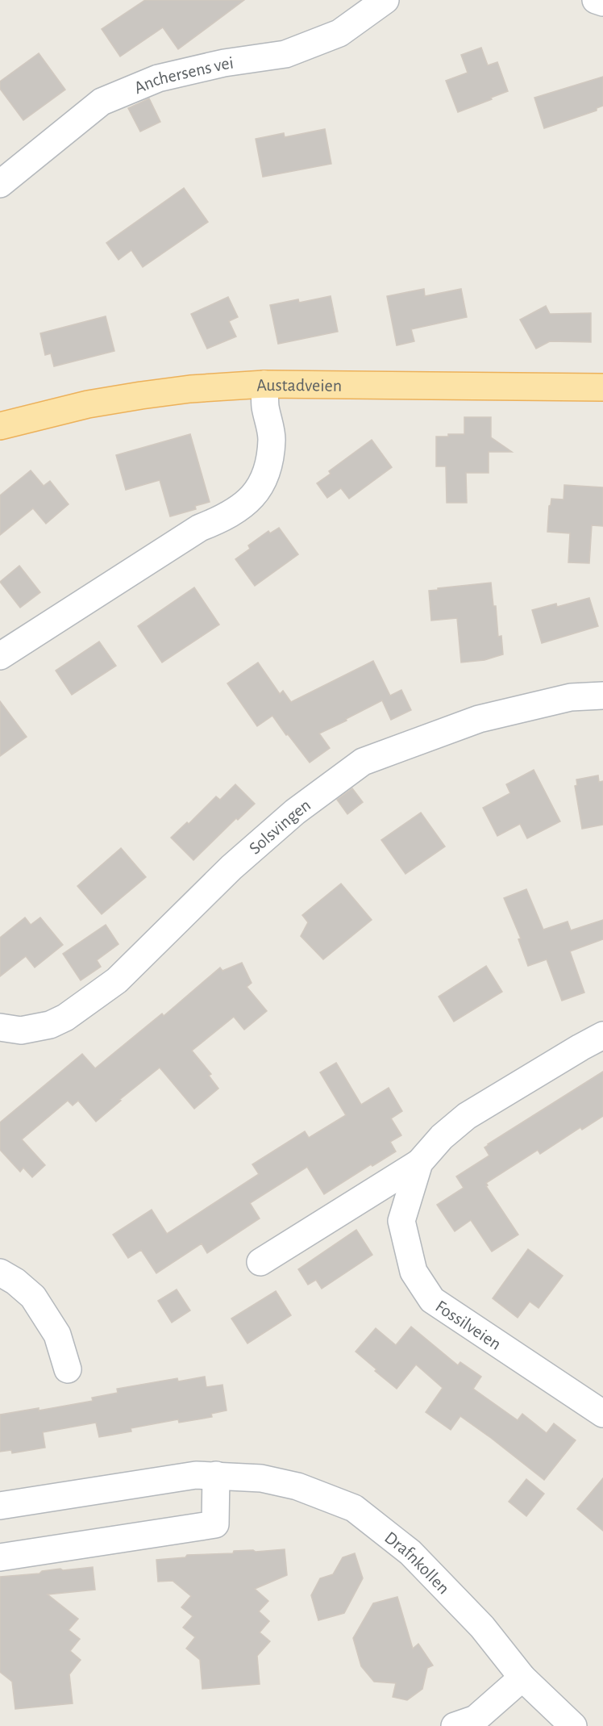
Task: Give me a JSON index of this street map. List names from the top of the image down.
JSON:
{
  "streets": {
    "main road": ["Austadveien"],
    "street": [
      "Anchersens vei",
      "Solsvingen",
      "Fossilveien",
      "Drafnkollen"
    ]
  }
}
